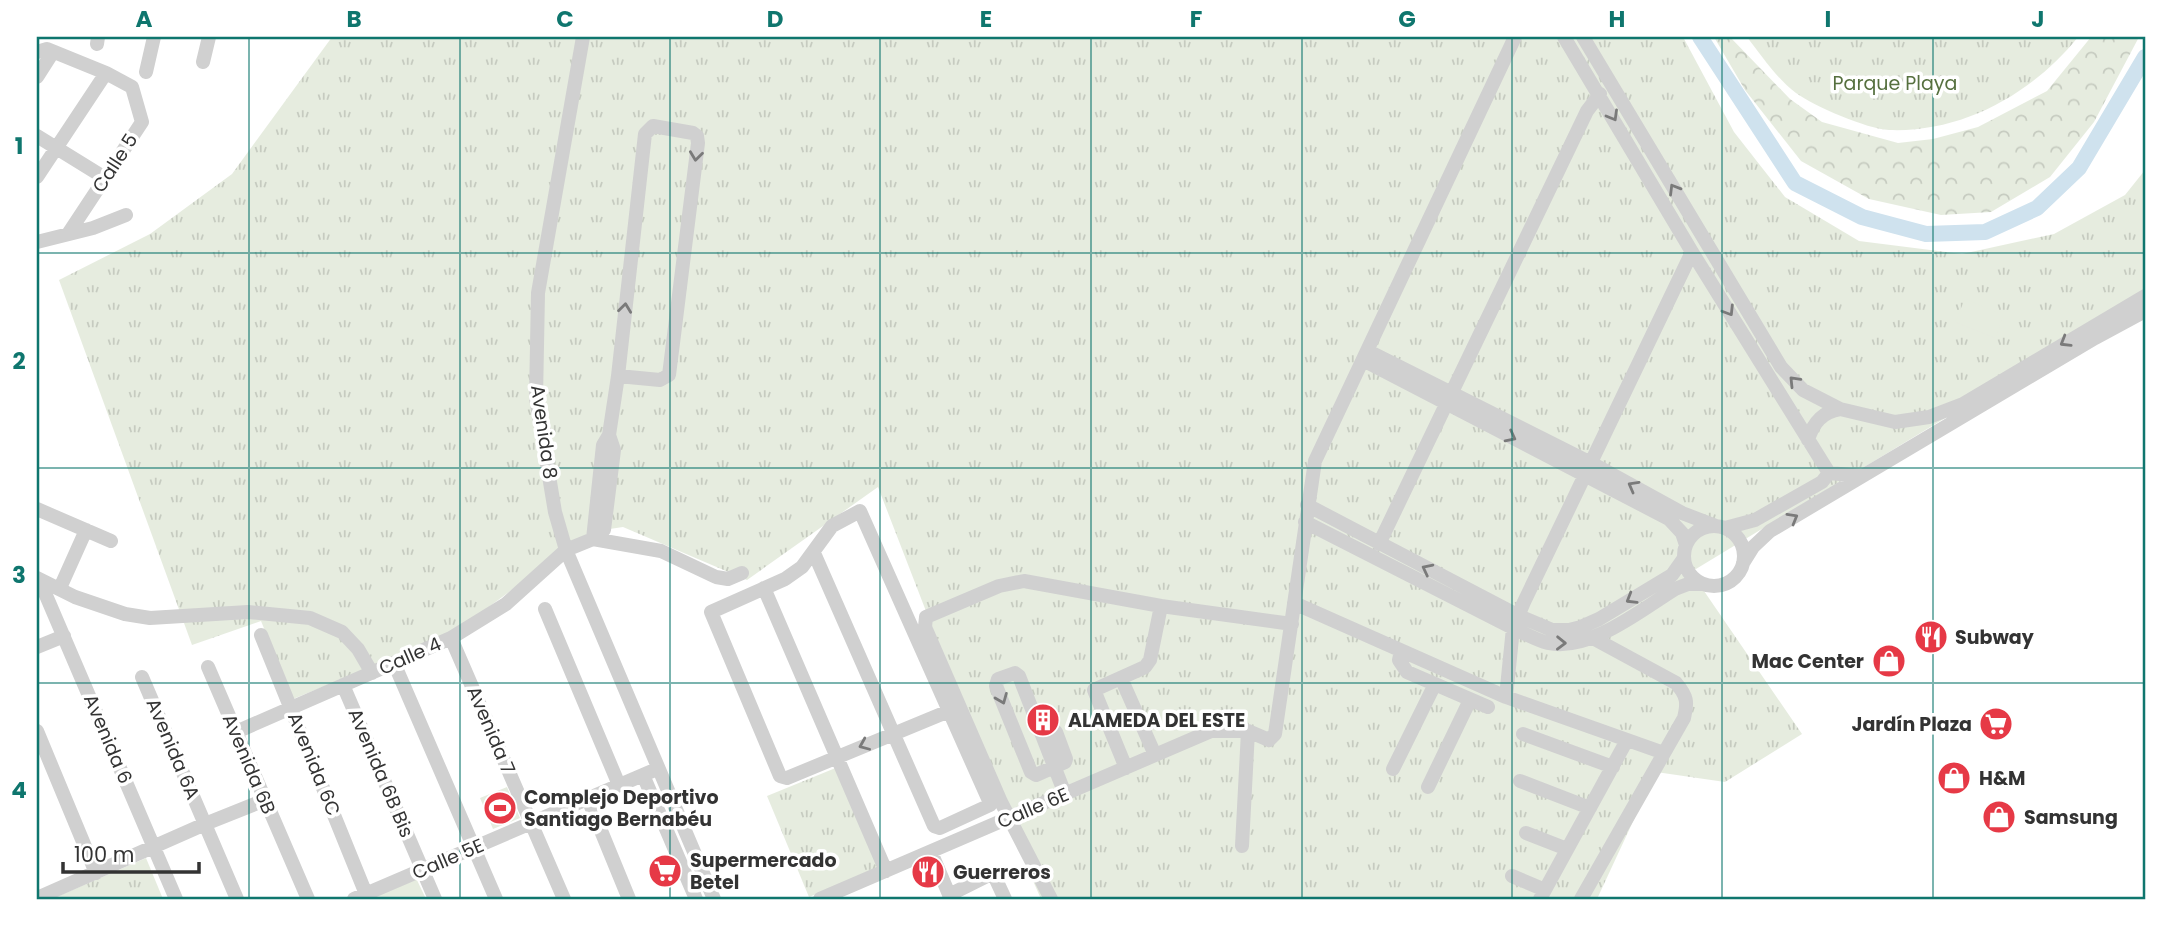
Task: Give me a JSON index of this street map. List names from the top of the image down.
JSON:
{
  "streets": {
    "street": [
      "Calle 5",
      "Avenida 8",
      "Calle 4",
      "Avenida 7",
      "Avenida 6",
      "Avenida 6A",
      "Avenida 6B",
      "Avenida 6C",
      "Avenida 6B Bis",
      "Calle 6E",
      "Calle 5E"
    ]
  },
  "crossings": [
    ["Avenida 8", "Calle 4"],
    ["Avenida 8", "Calle 5E"],
    ["Calle 4", "Avenida 7"],
    ["Calle 4", "Avenida 6B"],
    ["Calle 4", "Avenida 6C"],
    ["Calle 4", "Avenida 6B Bis"],
    ["Avenida 7", "Calle 5E"],
    ["Avenida 6C", "Calle 5E"],
    ["Avenida 6B Bis", "Calle 5E"]
  ],
  "parks": ["Parque Playa"],
  "places": {
    "restaurant": ["Subway", "Guerreros"],
    "shop": ["Mac Center", "H&M", "Samsung"],
    "building": ["ALAMEDA DEL ESTE"],
    "supermarket": ["Jardín Plaza", "Supermercado Betel"],
    "sports": ["Complejo Deportivo Santiago Bernabéu"]
  },
  "scale_bar": "100 m",
  "grid": {
    "columns": [
      "A",
      "B",
      "C",
      "D",
      "E",
      "F",
      "G",
      "H",
      "I",
      "J"
    ],
    "rows": [
      "1",
      "2",
      "3",
      "4"
    ]
  }
}
